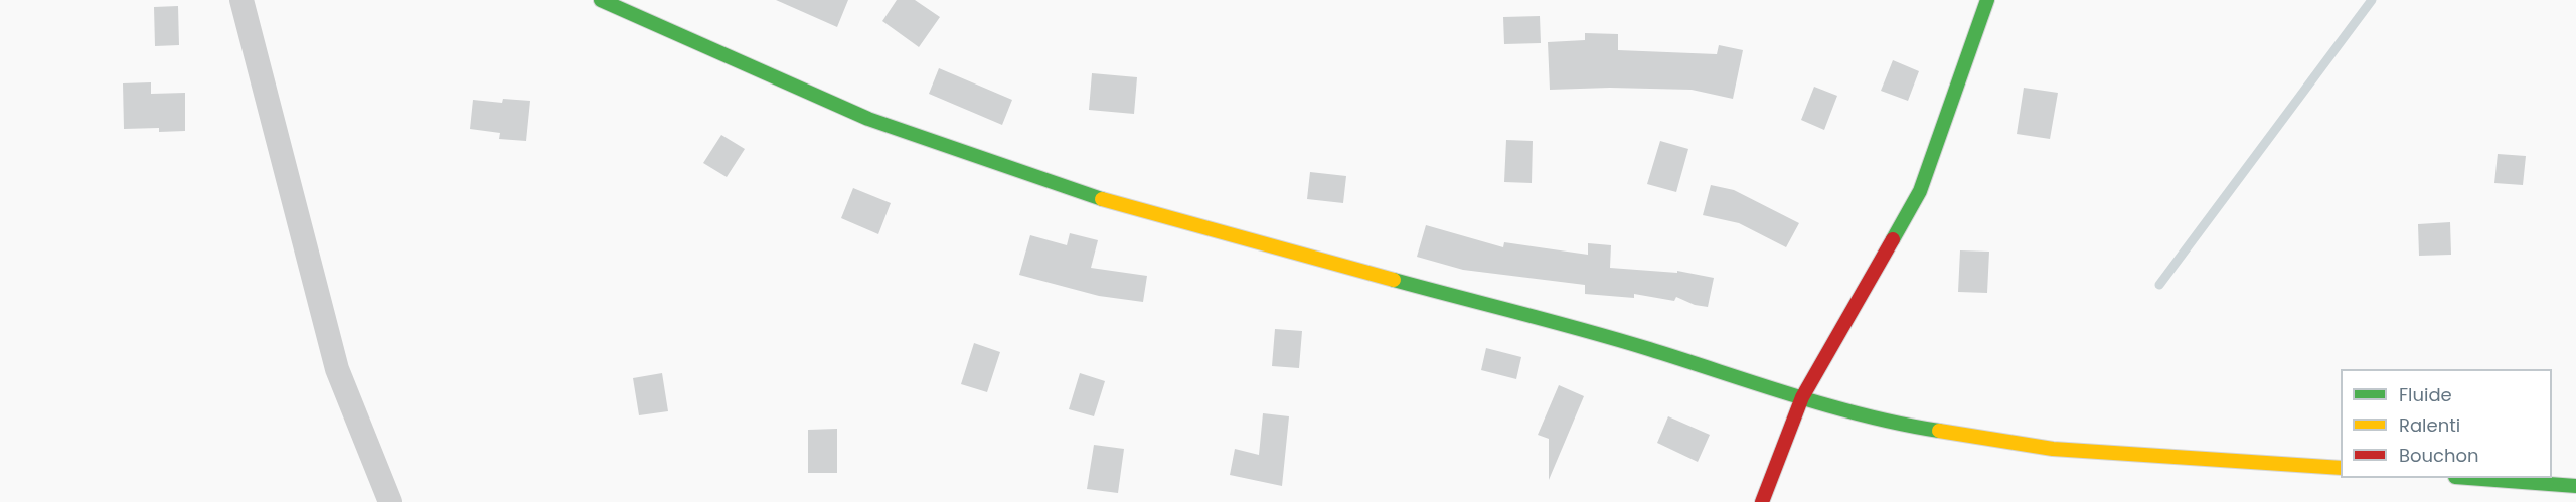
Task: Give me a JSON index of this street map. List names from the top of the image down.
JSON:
{
  "legend": ["Fluide", "Ralenti", "Bouchon"]
}
